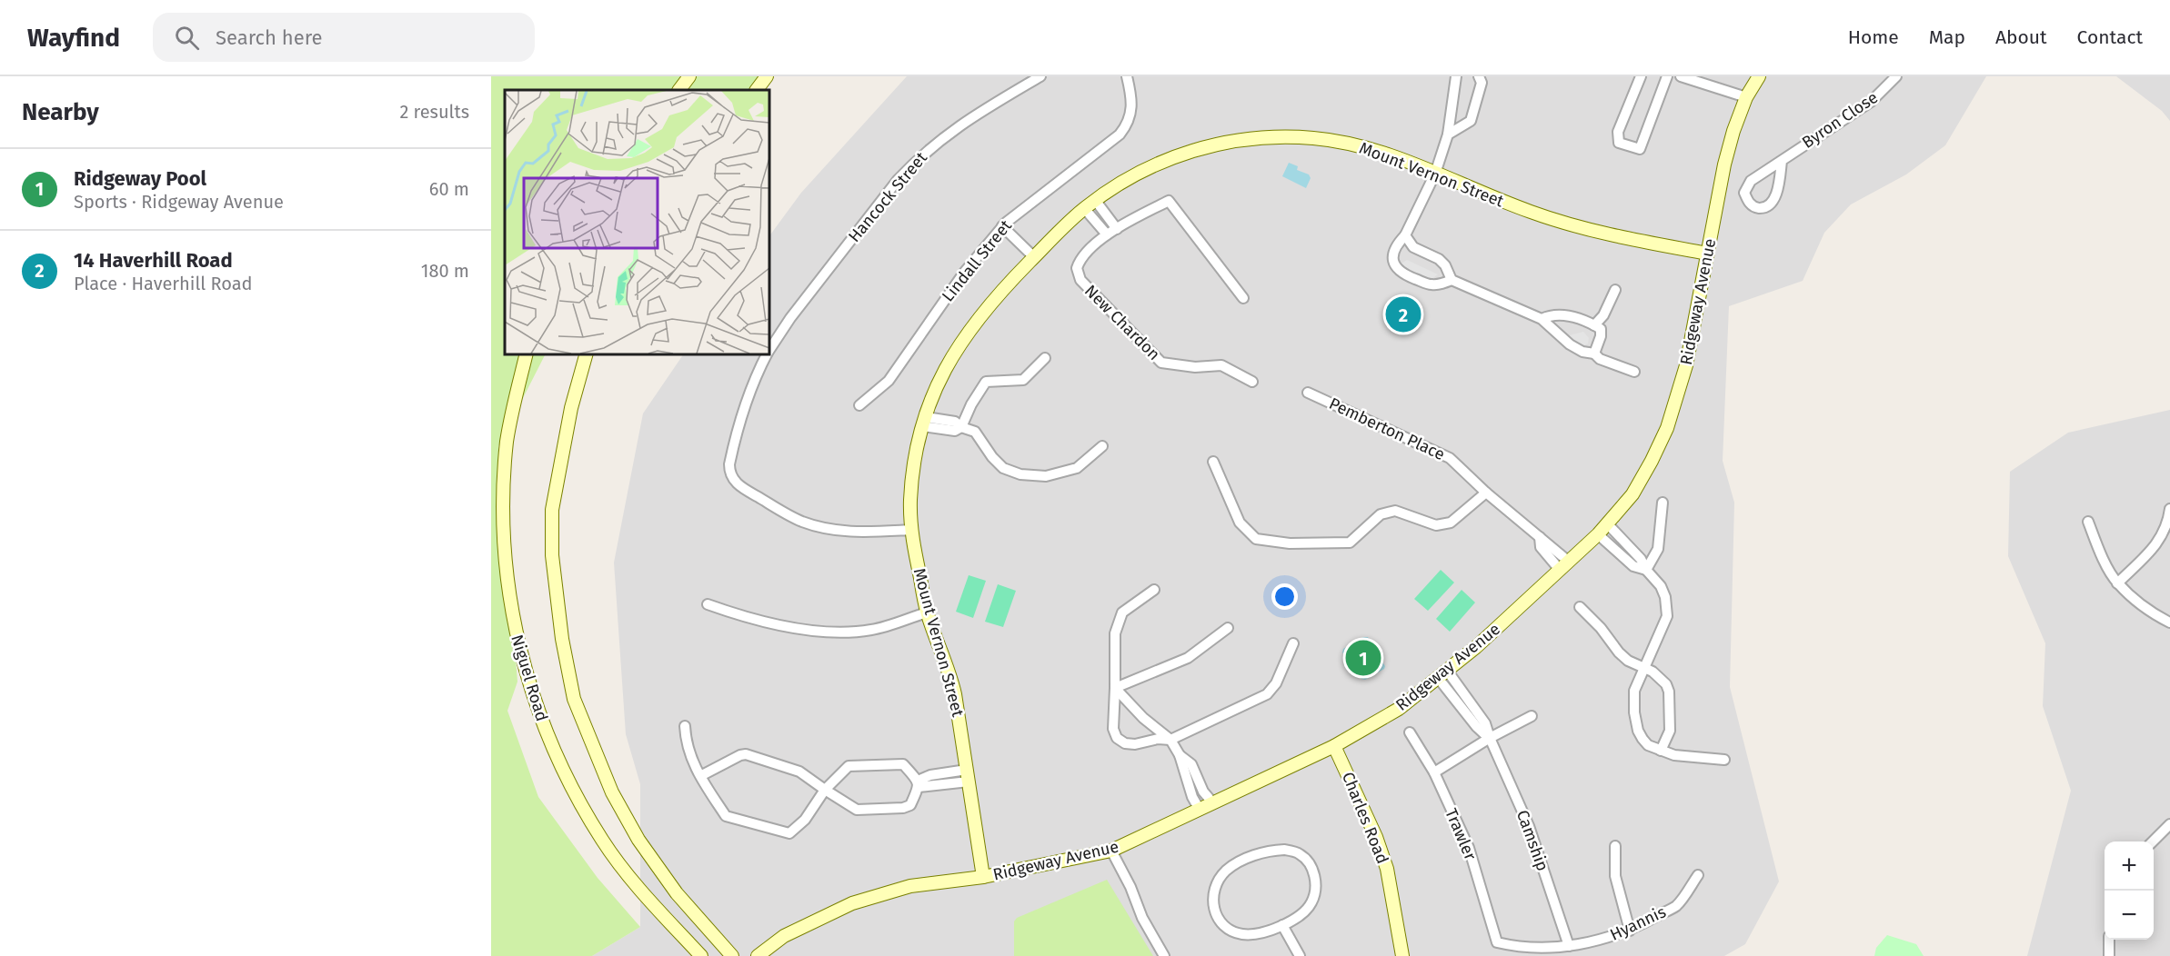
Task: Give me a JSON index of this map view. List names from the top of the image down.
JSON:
{
  "streets": {
    "street": [
      "Byron Close",
      "Mount Vernon Street",
      "Hancock Street",
      "Lindall Street",
      "Ridgeway Avenue",
      "New Chardon",
      "Pemberton Place",
      "Niguel Road",
      "Charles Road",
      "Trawler",
      "Camship",
      "Hyannis"
    ]
  },
  "crossings": [
    ["Mount Vernon Street", "Hancock Street"],
    ["Mount Vernon Street", "Ridgeway Avenue"],
    ["Ridgeway Avenue", "Pemberton Place"],
    ["Ridgeway Avenue", "Charles Road"],
    ["Ridgeway Avenue", "Camship"],
    ["Trawler", "Hyannis"],
    ["Camship", "Hyannis"]
  ],
  "page": {
    "header": "Wayfind",
    "search": "Search here",
    "nav": [
      "Home",
      "Map",
      "About",
      "Contact"
    ],
    "heading": ["Nearby", "2 results"],
    "list": [
      {
        "mark": "1",
        "name": "Ridgeway Pool",
        "note": "Sports · Ridgeway Avenue",
        "value": "60 m"
      },
      {
        "mark": "2",
        "name": "14 Haverhill Road",
        "note": "Place · Haverhill Road",
        "value": "180 m"
      }
    ],
    "pins": ["2", "1"],
    "map_buttons": ["+", "−"]
  }
}
